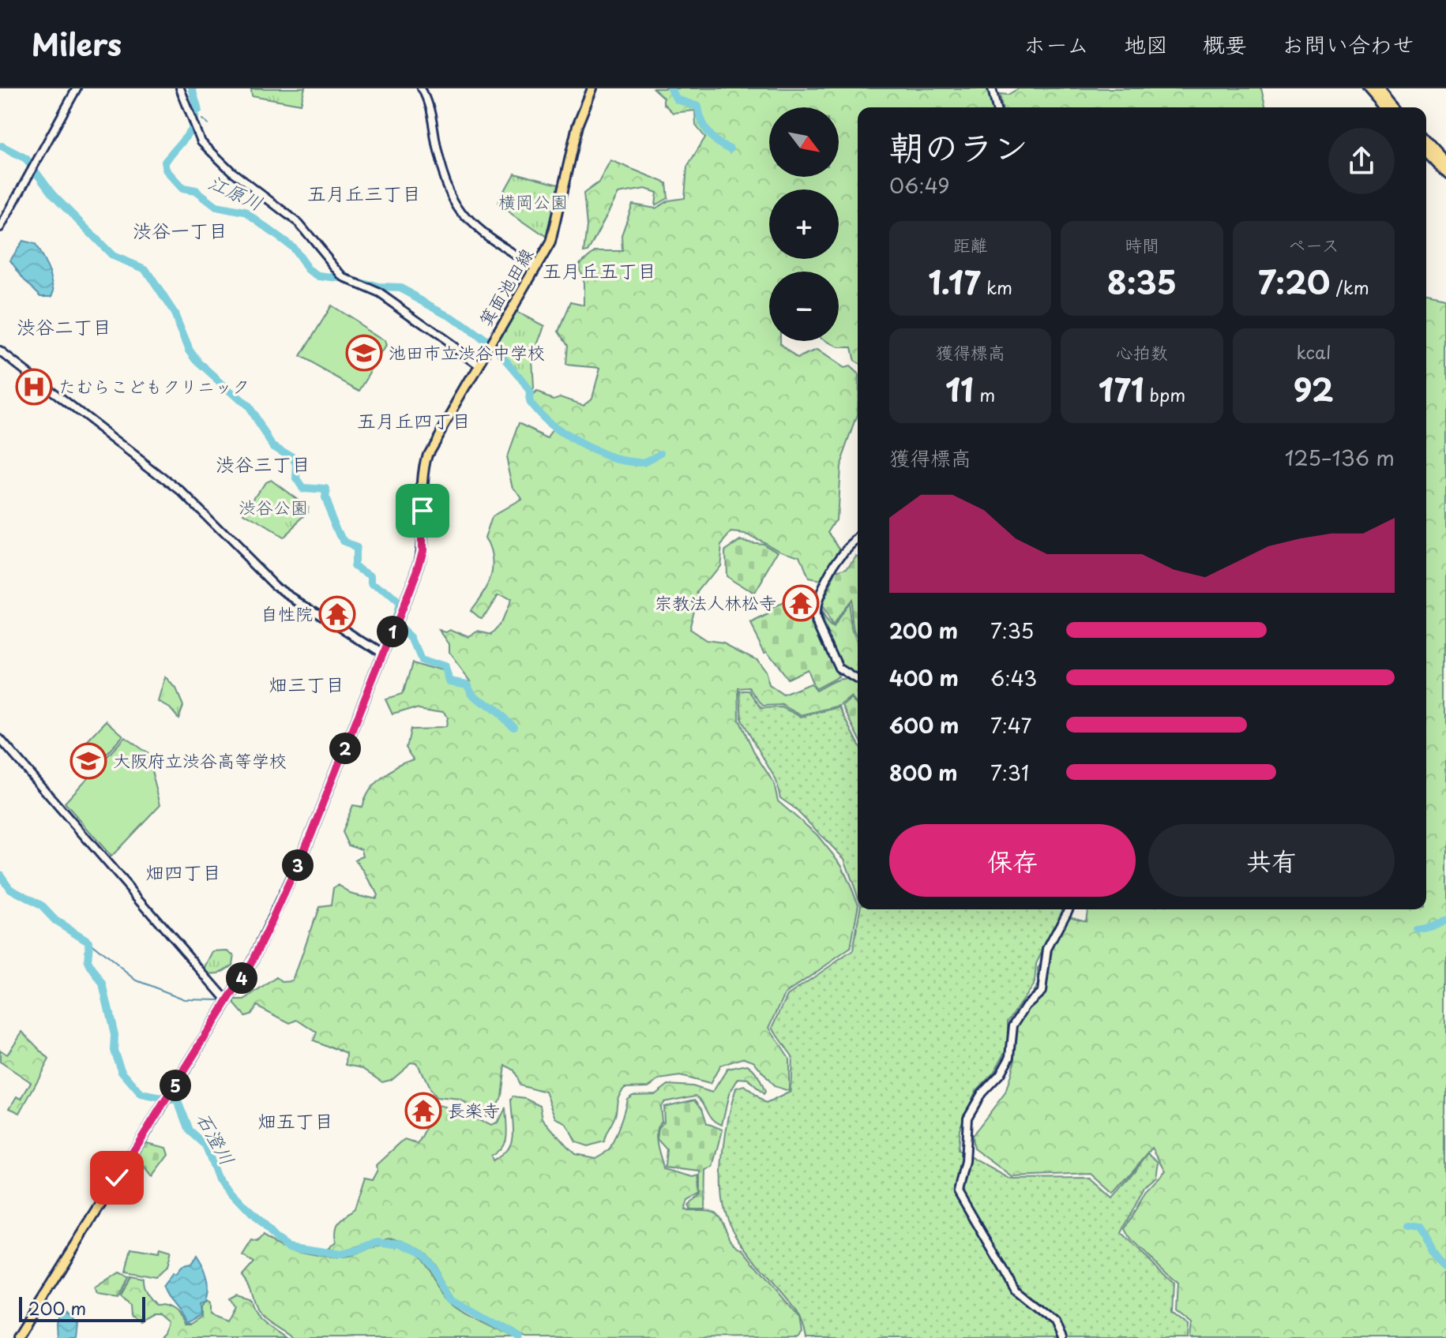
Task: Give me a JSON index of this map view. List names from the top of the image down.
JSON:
{
  "streets": {
    "main road": ["箕面池田線"]
  },
  "districts": [
    "五月丘三丁目",
    "渋谷一丁目",
    "五月丘五丁目",
    "渋谷二丁目",
    "五月丘四丁目",
    "渋谷三丁目",
    "畑三丁目",
    "畑四丁目",
    "畑五丁目"
  ],
  "water": ["江原川", "石澄川"],
  "parks": ["横岡公園", "渋谷公園"],
  "places": {
    "school or university": ["池田市立渋谷中学校", "大阪府立渋谷高等学校"],
    "hospital": ["たむらこどもクリニック"],
    "temple": ["宗教法人林松寺", "自性院", "長楽寺"]
  },
  "scale_bar": "200 m",
  "north": "bottom right",
  "page": {
    "header": "Milers",
    "nav": [
      "ホーム",
      "地図",
      "概要",
      "お問い合わせ"
    ],
    "map_buttons": ["+", "−"],
    "heading": ["朝のラン", "06:49"],
    "stats": [
      ["距離", "1.17 km"],
      ["時間", "8:35"],
      ["ペース", "7:20 /km"],
      ["獲得標高", "11 m"],
      ["心拍数", "171 bpm"],
      ["kcal", "92"]
    ],
    "chart": ["獲得標高", "125–136 m"],
    "list": [
      {
        "name": "200 m",
        "note": "7:35"
      },
      {
        "name": "400 m",
        "note": "6:43"
      },
      {
        "name": "600 m",
        "note": "7:47"
      },
      {
        "name": "800 m",
        "note": "7:31"
      }
    ],
    "pins": [
      "1",
      "2",
      "3",
      "4",
      "5"
    ],
    "buttons": ["保存", "共有"],
    "scale": "200 m"
  }
}
